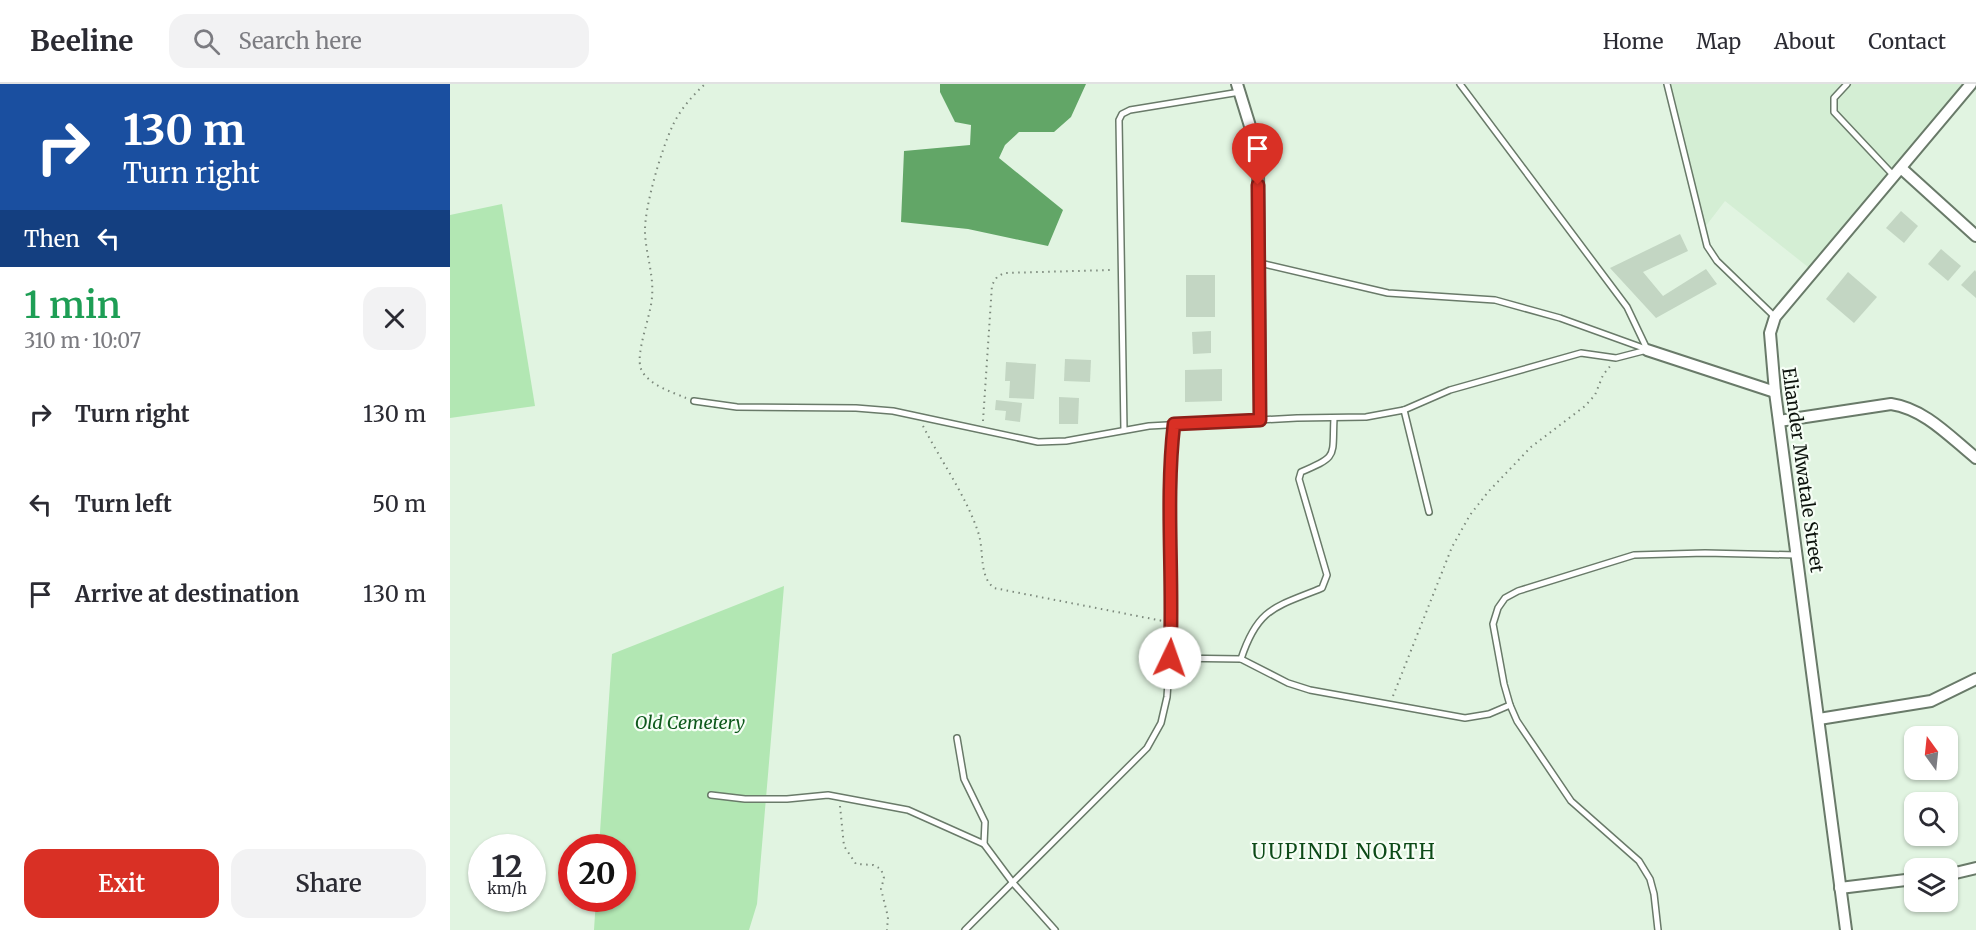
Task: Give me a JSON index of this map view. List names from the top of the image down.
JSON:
{
  "streets": {
    "street": ["Eliander Mwatale Street"]
  },
  "districts": ["UUPINDI NORTH"],
  "parks": ["Old Cemetery"],
  "north": "top",
  "page": {
    "header": "Beeline",
    "search": "Search here",
    "nav": [
      "Home",
      "Map",
      "About",
      "Contact"
    ],
    "turn": ["130 m", "Turn right"],
    "then": "Then",
    "heading": ["1 min", "310 m · 10:07"],
    "list": [
      {
        "name": "Turn right",
        "value": "130 m"
      },
      {
        "name": "Turn left",
        "value": "50 m"
      },
      {
        "name": "Arrive at destination",
        "value": "130 m"
      }
    ],
    "speed": "12 km/h",
    "limit": "20",
    "buttons": ["Exit", "Share"]
  }
}
